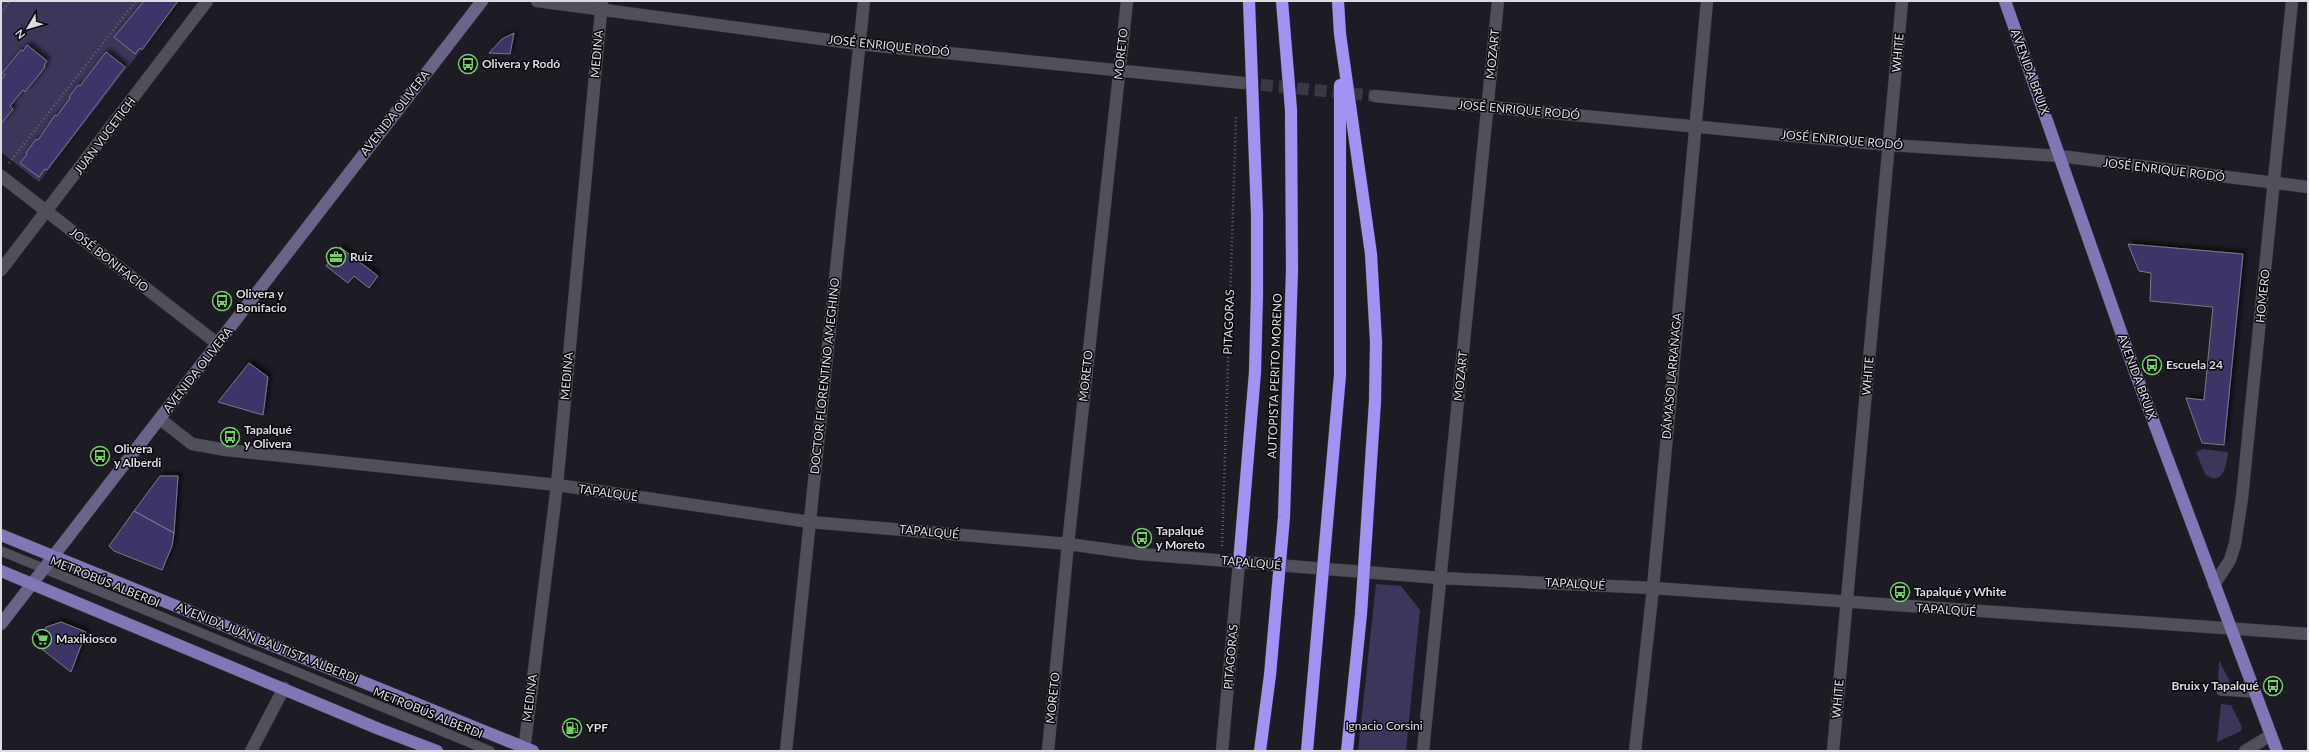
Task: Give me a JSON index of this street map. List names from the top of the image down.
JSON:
{
  "streets": {
    "highway": ["AUTOPISTA PERITO MORENO"],
    "main road": ["AVENIDA BRUIX", "AVENIDA OLIVERA", "AVENIDA JUAN BAUTISTA ALBERDI"],
    "street": [
      "JOSÉ ENRIQUE RODÓ",
      "WHITE",
      "MEDINA",
      "MORETO",
      "MOZART",
      "JUAN VUCETICH",
      "JOSÉ BONIFACIO",
      "HOMERO",
      "PITAGORAS",
      "DOCTOR FLORENTINO AMEGHINO",
      "DÁMASO LARRAÑAGA",
      "TAPALQUÉ"
    ],
    "lane": ["METROBÚS ALBERDI"]
  },
  "crossings": [
    ["JOSÉ ENRIQUE RODÓ", "WHITE"],
    ["JOSÉ ENRIQUE RODÓ", "MEDINA"],
    ["JOSÉ ENRIQUE RODÓ", "MORETO"],
    ["JOSÉ ENRIQUE RODÓ", "MOZART"],
    ["JOSÉ ENRIQUE RODÓ", "AVENIDA BRUIX"],
    ["JOSÉ ENRIQUE RODÓ", "HOMERO"],
    ["JOSÉ ENRIQUE RODÓ", "DOCTOR FLORENTINO AMEGHINO"],
    ["JOSÉ ENRIQUE RODÓ", "DÁMASO LARRAÑAGA"],
    ["WHITE", "TAPALQUÉ"],
    ["MEDINA", "TAPALQUÉ"],
    ["MEDINA", "AVENIDA JUAN BAUTISTA ALBERDI"],
    ["MORETO", "TAPALQUÉ"],
    ["MOZART", "TAPALQUÉ"],
    ["AVENIDA BRUIX", "HOMERO"],
    ["AVENIDA BRUIX", "TAPALQUÉ"],
    ["AVENIDA OLIVERA", "JOSÉ BONIFACIO"],
    ["AVENIDA OLIVERA", "TAPALQUÉ"],
    ["AVENIDA OLIVERA", "METROBÚS ALBERDI"],
    ["AVENIDA OLIVERA", "AVENIDA JUAN BAUTISTA ALBERDI"],
    ["JUAN VUCETICH", "JOSÉ BONIFACIO"],
    ["PITAGORAS", "TAPALQUÉ"],
    ["DOCTOR FLORENTINO AMEGHINO", "TAPALQUÉ"],
    ["DÁMASO LARRAÑAGA", "TAPALQUÉ"]
  ],
  "parks": ["Ignacio Corsini"],
  "places": {
    "bus stop": [
      "Olivera y Rodó",
      "Olivera y Bonifacio",
      "Escuela 24",
      "Tapalqué y Olivera",
      "Olivera y Alberdi",
      "Tapalqué y Moreto",
      "Tapalqué y White",
      "Bruix y Tapalqué"
    ],
    "office": ["Ruiz"],
    "supermarket": ["Maxikiosco"],
    "fuel station": ["YPF"]
  },
  "north": "bottom left"
}
